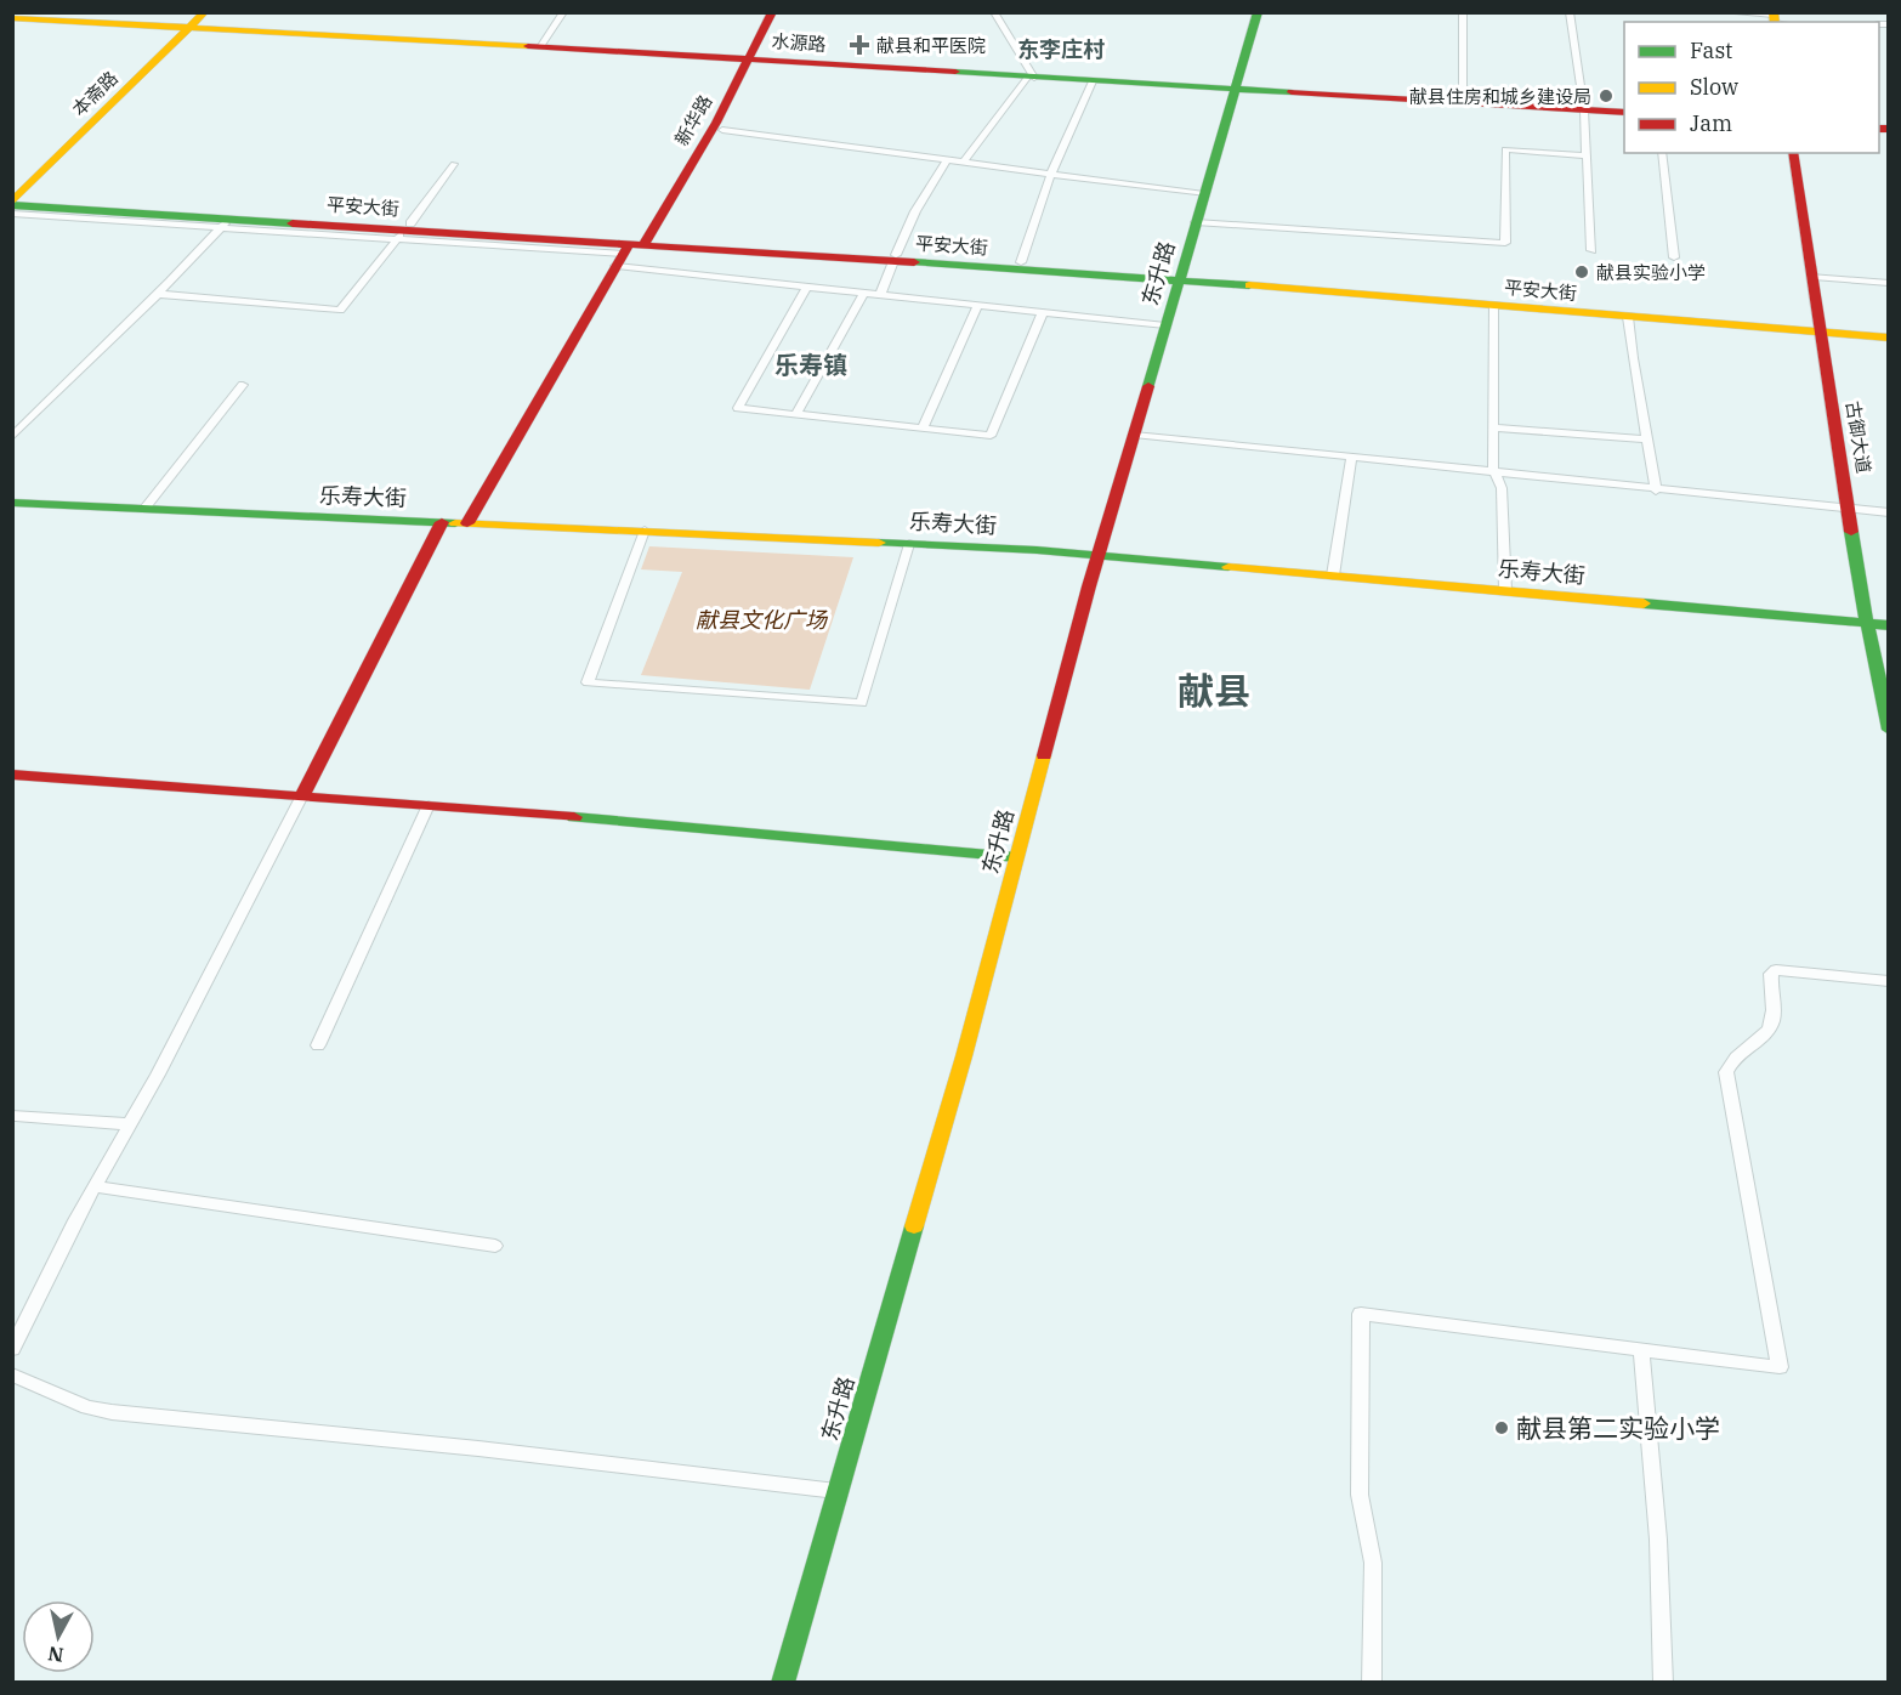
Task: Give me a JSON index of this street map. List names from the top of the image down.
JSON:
{
  "streets": {
    "main road": [
      "水源路",
      "本斋路",
      "新华路",
      "平安大街",
      "东升路",
      "古御大道",
      "乐寿大街"
    ]
  },
  "crossings": [
    ["水源路", "本斋路"],
    ["水源路", "新华路"],
    ["水源路", "东升路"],
    ["本斋路", "平安大街"],
    ["新华路", "平安大街"],
    ["平安大街", "东升路"],
    ["平安大街", "古御大道"],
    ["东升路", "乐寿大街"],
    ["古御大道", "乐寿大街"]
  ],
  "districts": ["东李庄村", "乐寿镇", "献县"],
  "parks": ["献县文化广场"],
  "places": {
    "health": ["献县和平医院"],
    "other": ["献县住房和城乡建设局", "献县实验小学", "献县第二实验小学"]
  },
  "legend": ["Fast", "Slow", "Jam"],
  "north": "bottom"
}
